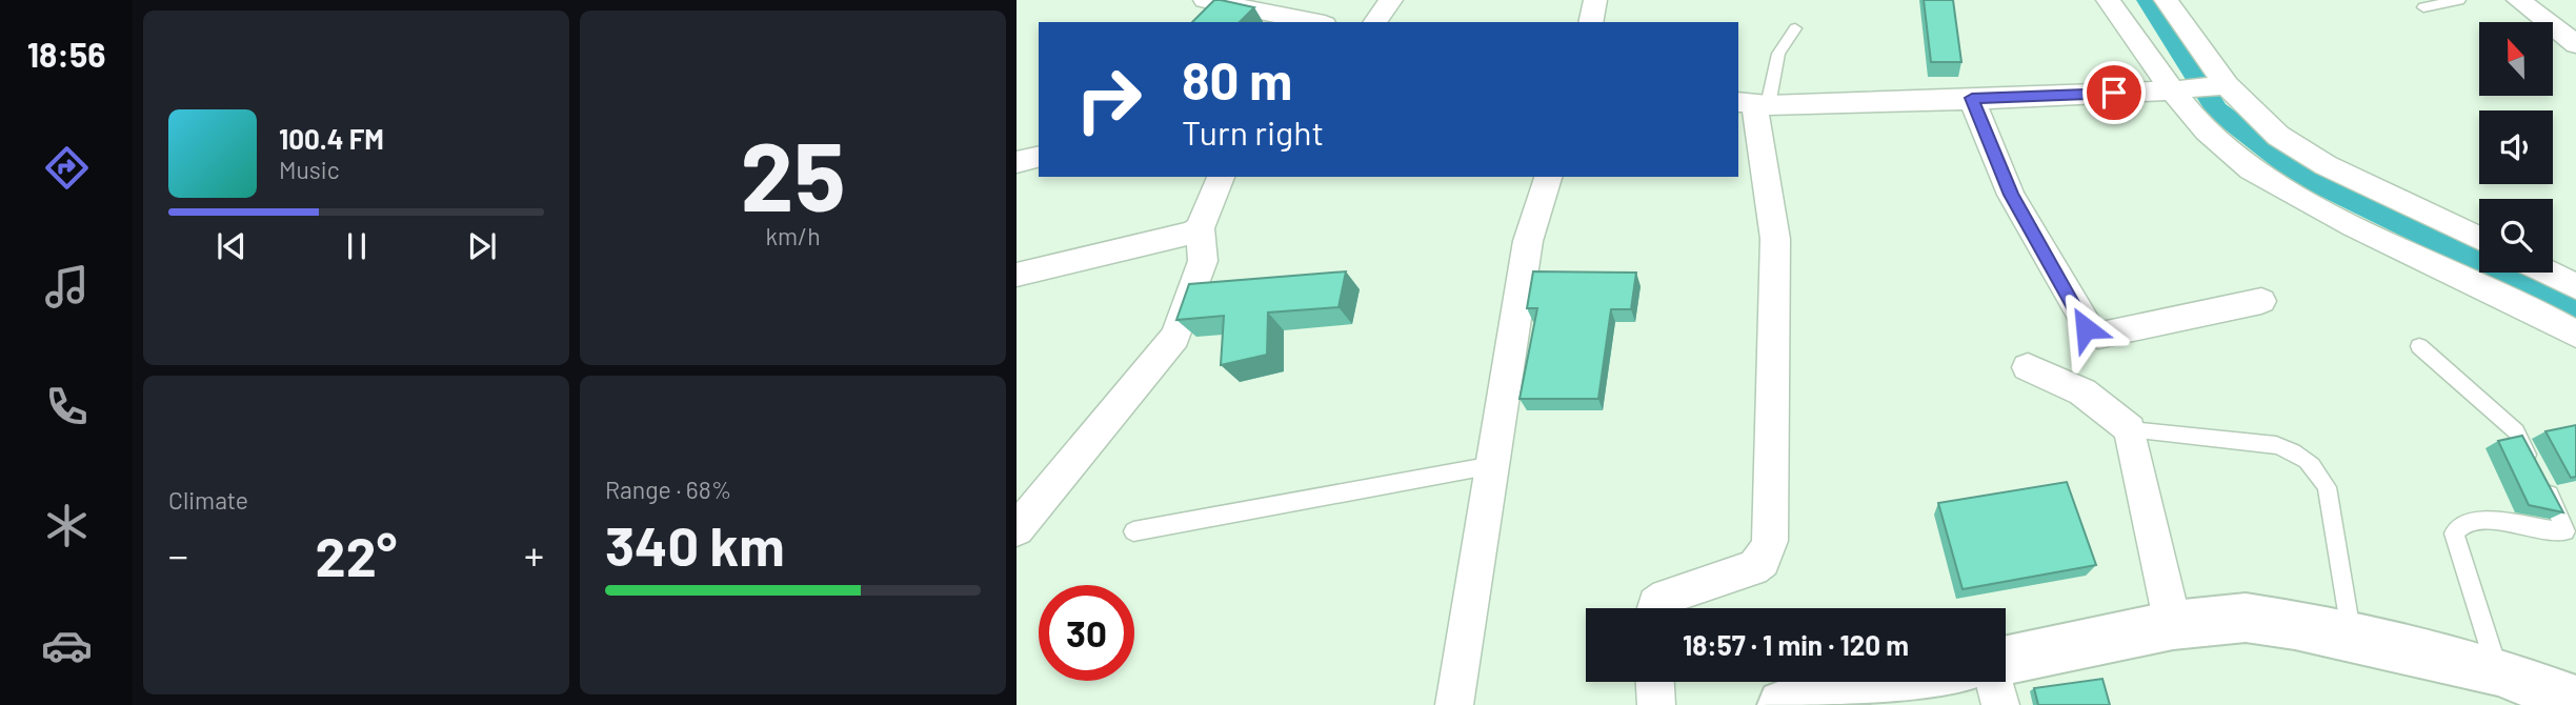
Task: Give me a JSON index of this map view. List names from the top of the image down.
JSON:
{
  "north": "top",
  "page": {
    "tabs": "18:56",
    "tile": [
      ["25", "km/h"],
      "Climate",
      ["Range · 68%", "340 km"]
    ],
    "turn": ["80 m", "Turn right"],
    "song": ["100.4 FM", "Music"],
    "heat": ["−", "22°", "+"],
    "limit": "30",
    "trip": "18:57 · 1 min · 120 m"
  }
}
